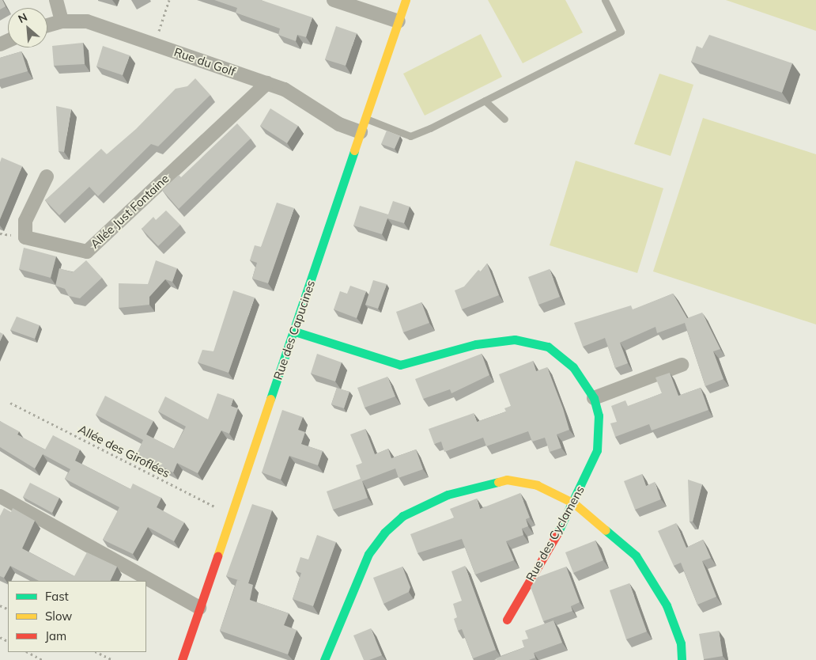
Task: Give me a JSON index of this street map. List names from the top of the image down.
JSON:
{
  "streets": {
    "street": [
      "Rue du Golf",
      "Allée Just Fontaine",
      "Rue des Capucines",
      "Rue des Cyclamens"
    ],
    "path": ["Allée des Giroflées"]
  },
  "crossings": [
    ["Rue du Golf", "Allée Just Fontaine"],
    ["Rue du Golf", "Rue des Capucines"],
    ["Rue des Capucines", "Allée des Giroflées"],
    ["Rue des Capucines", "Rue des Cyclamens"]
  ],
  "legend": ["Fast", "Slow", "Jam"],
  "north": "top left"
}
